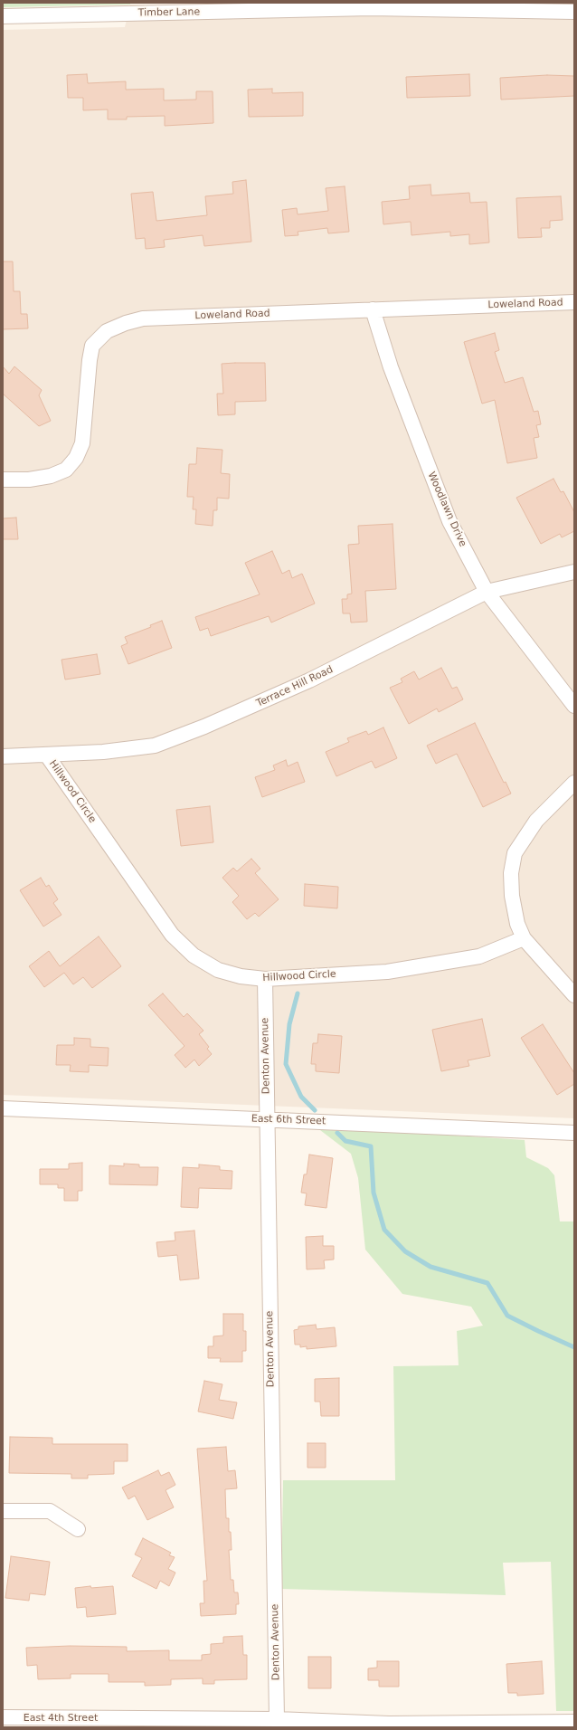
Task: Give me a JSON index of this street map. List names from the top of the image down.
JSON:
{
  "streets": {
    "street": [
      "Timber Lane",
      "Loweland Road",
      "Woodlawn Drive",
      "Terrace Hill Road",
      "Hillwood Circle",
      "Denton Avenue",
      "East 6th Street",
      "East 4th Street"
    ]
  },
  "crossings": [
    ["Loweland Road", "Woodlawn Drive"],
    ["Woodlawn Drive", "Terrace Hill Road"],
    ["Terrace Hill Road", "Hillwood Circle"],
    ["Hillwood Circle", "Denton Avenue"],
    ["Denton Avenue", "East 6th Street"],
    ["Denton Avenue", "East 4th Street"]
  ]
}
